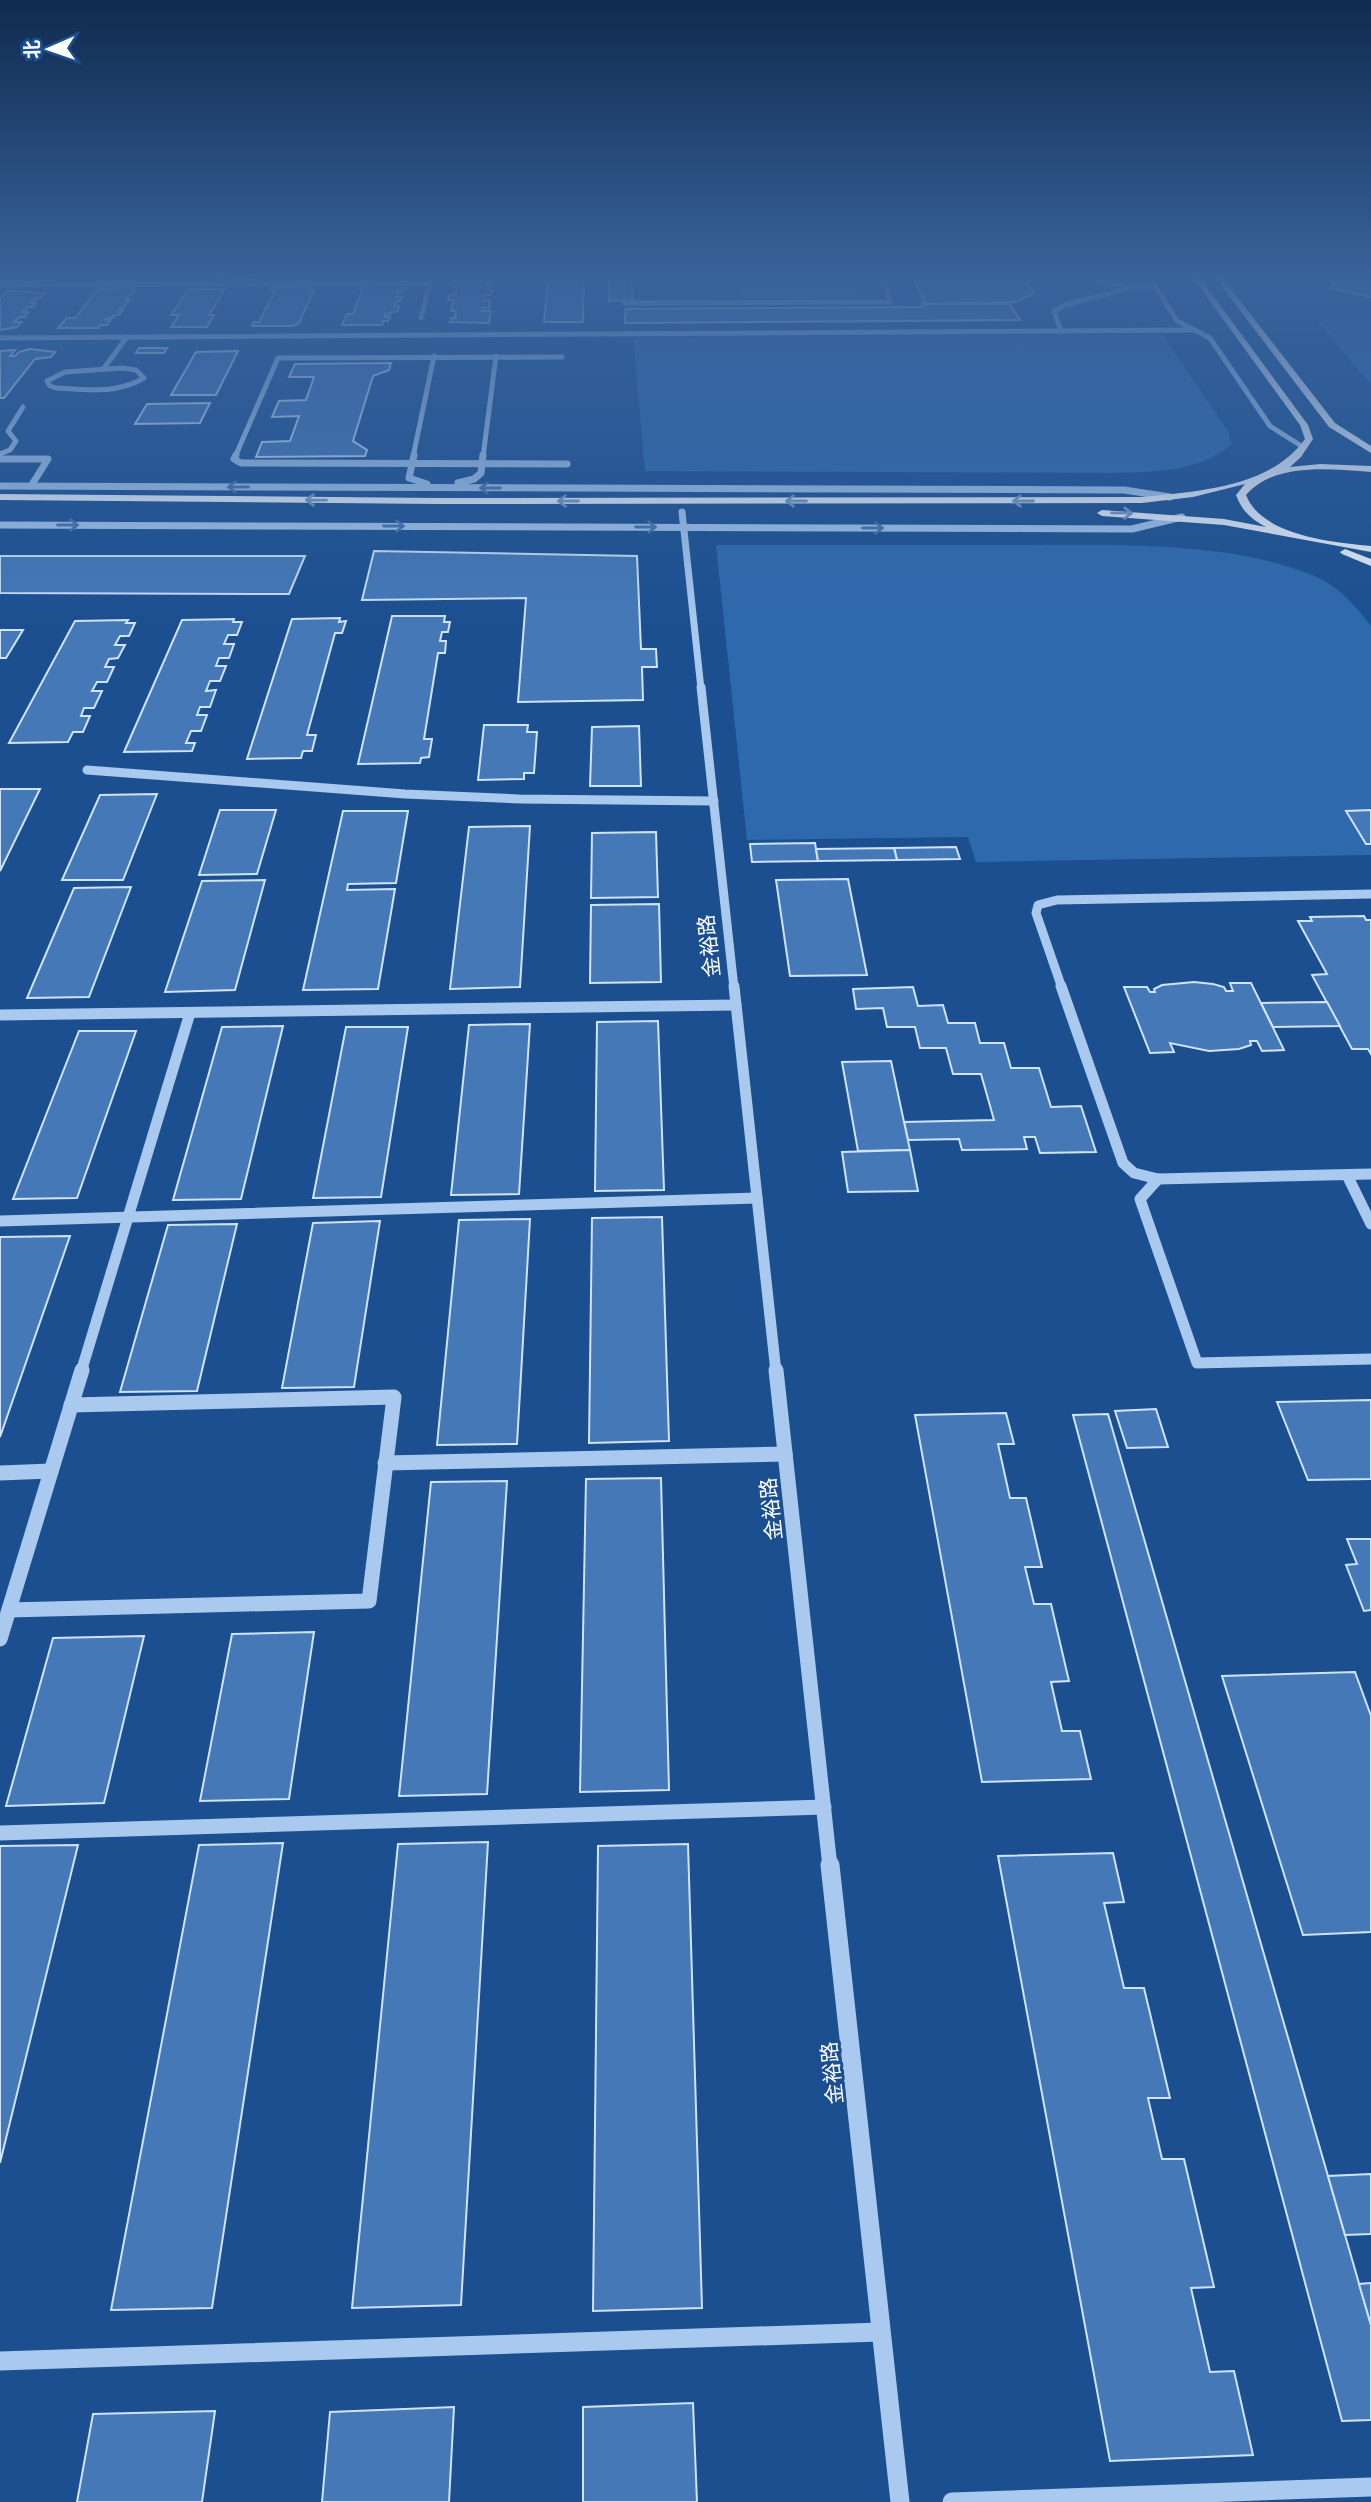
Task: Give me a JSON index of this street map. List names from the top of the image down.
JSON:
{
  "streets": {
    "street": ["金裕路"]
  },
  "north": "left"
}
